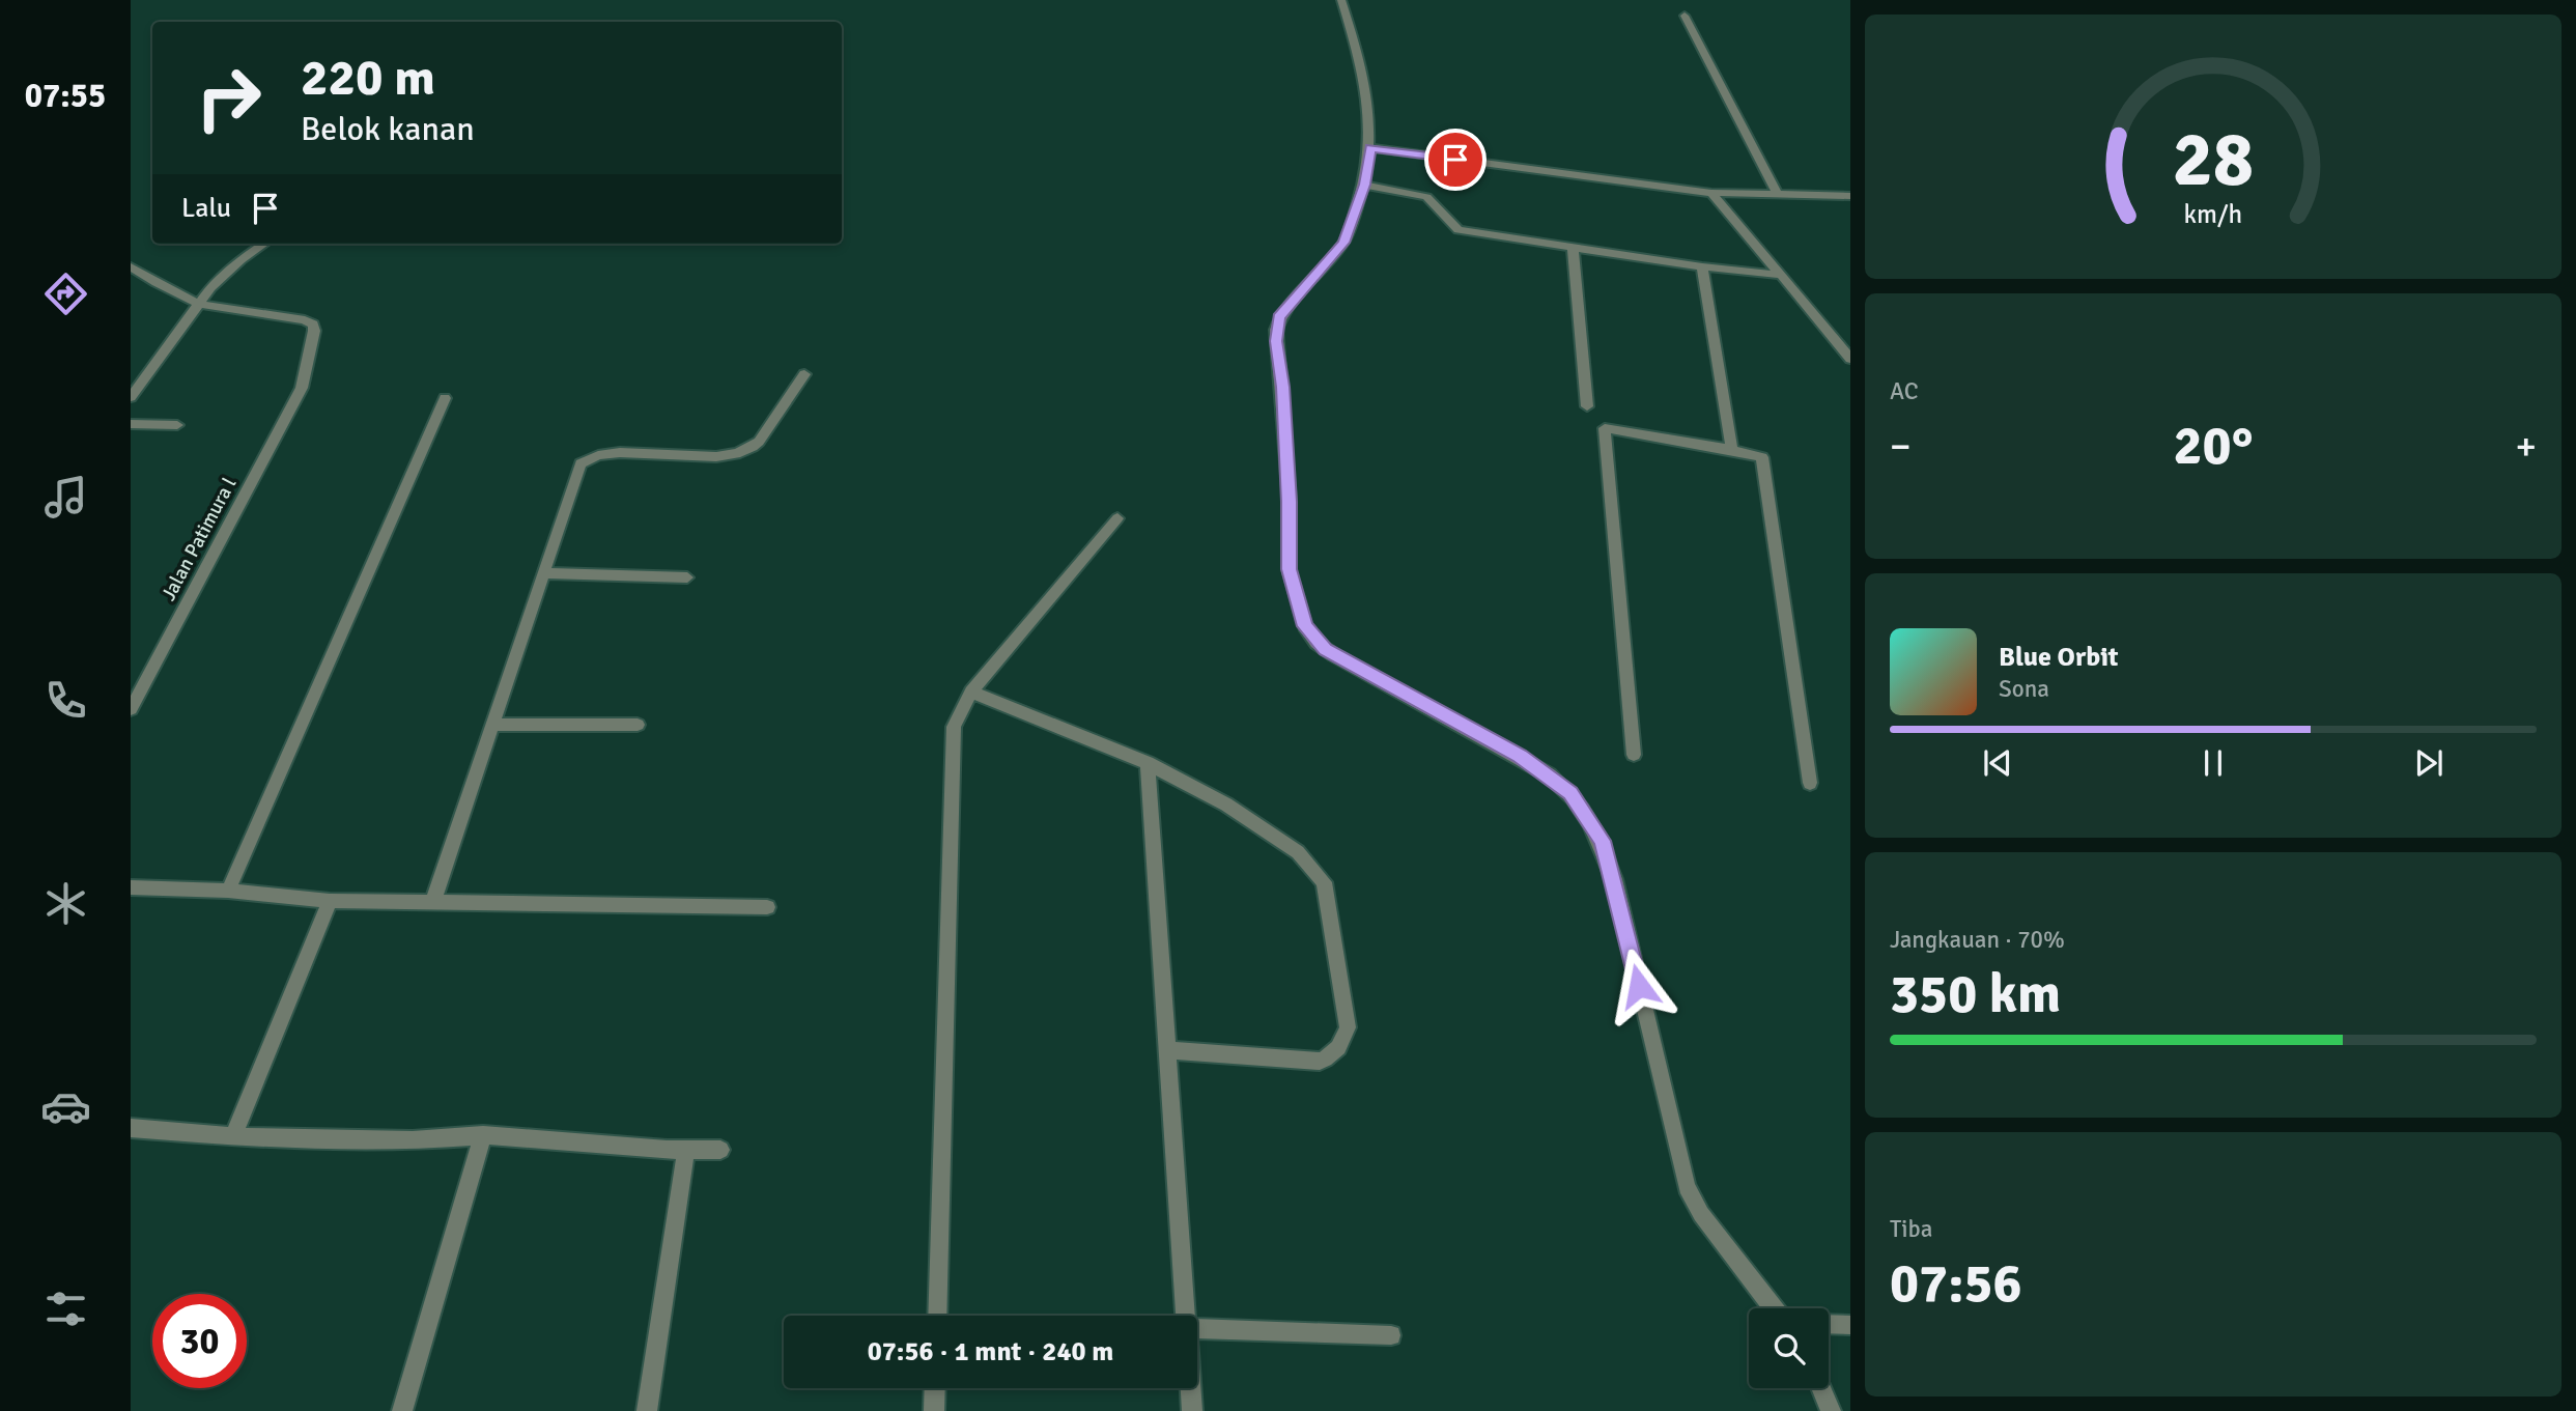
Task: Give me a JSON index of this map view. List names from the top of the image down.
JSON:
{
  "streets": {
    "street": ["Jalan Patimura l"]
  },
  "page": {
    "tabs": "07:55",
    "turn": ["220 m", "Belok kanan"],
    "then": "Lalu",
    "tile": [
      "AC",
      ["Jangkauan · 70%", "350 km"],
      ["Tiba", "07:56"]
    ],
    "heat": ["−", "20°", "+"],
    "song": ["Blue Orbit", "Sona"],
    "limit": "30",
    "trip": "07:56 · 1 mnt · 240 m",
    "gauge": ["28", "km/h"]
  }
}
